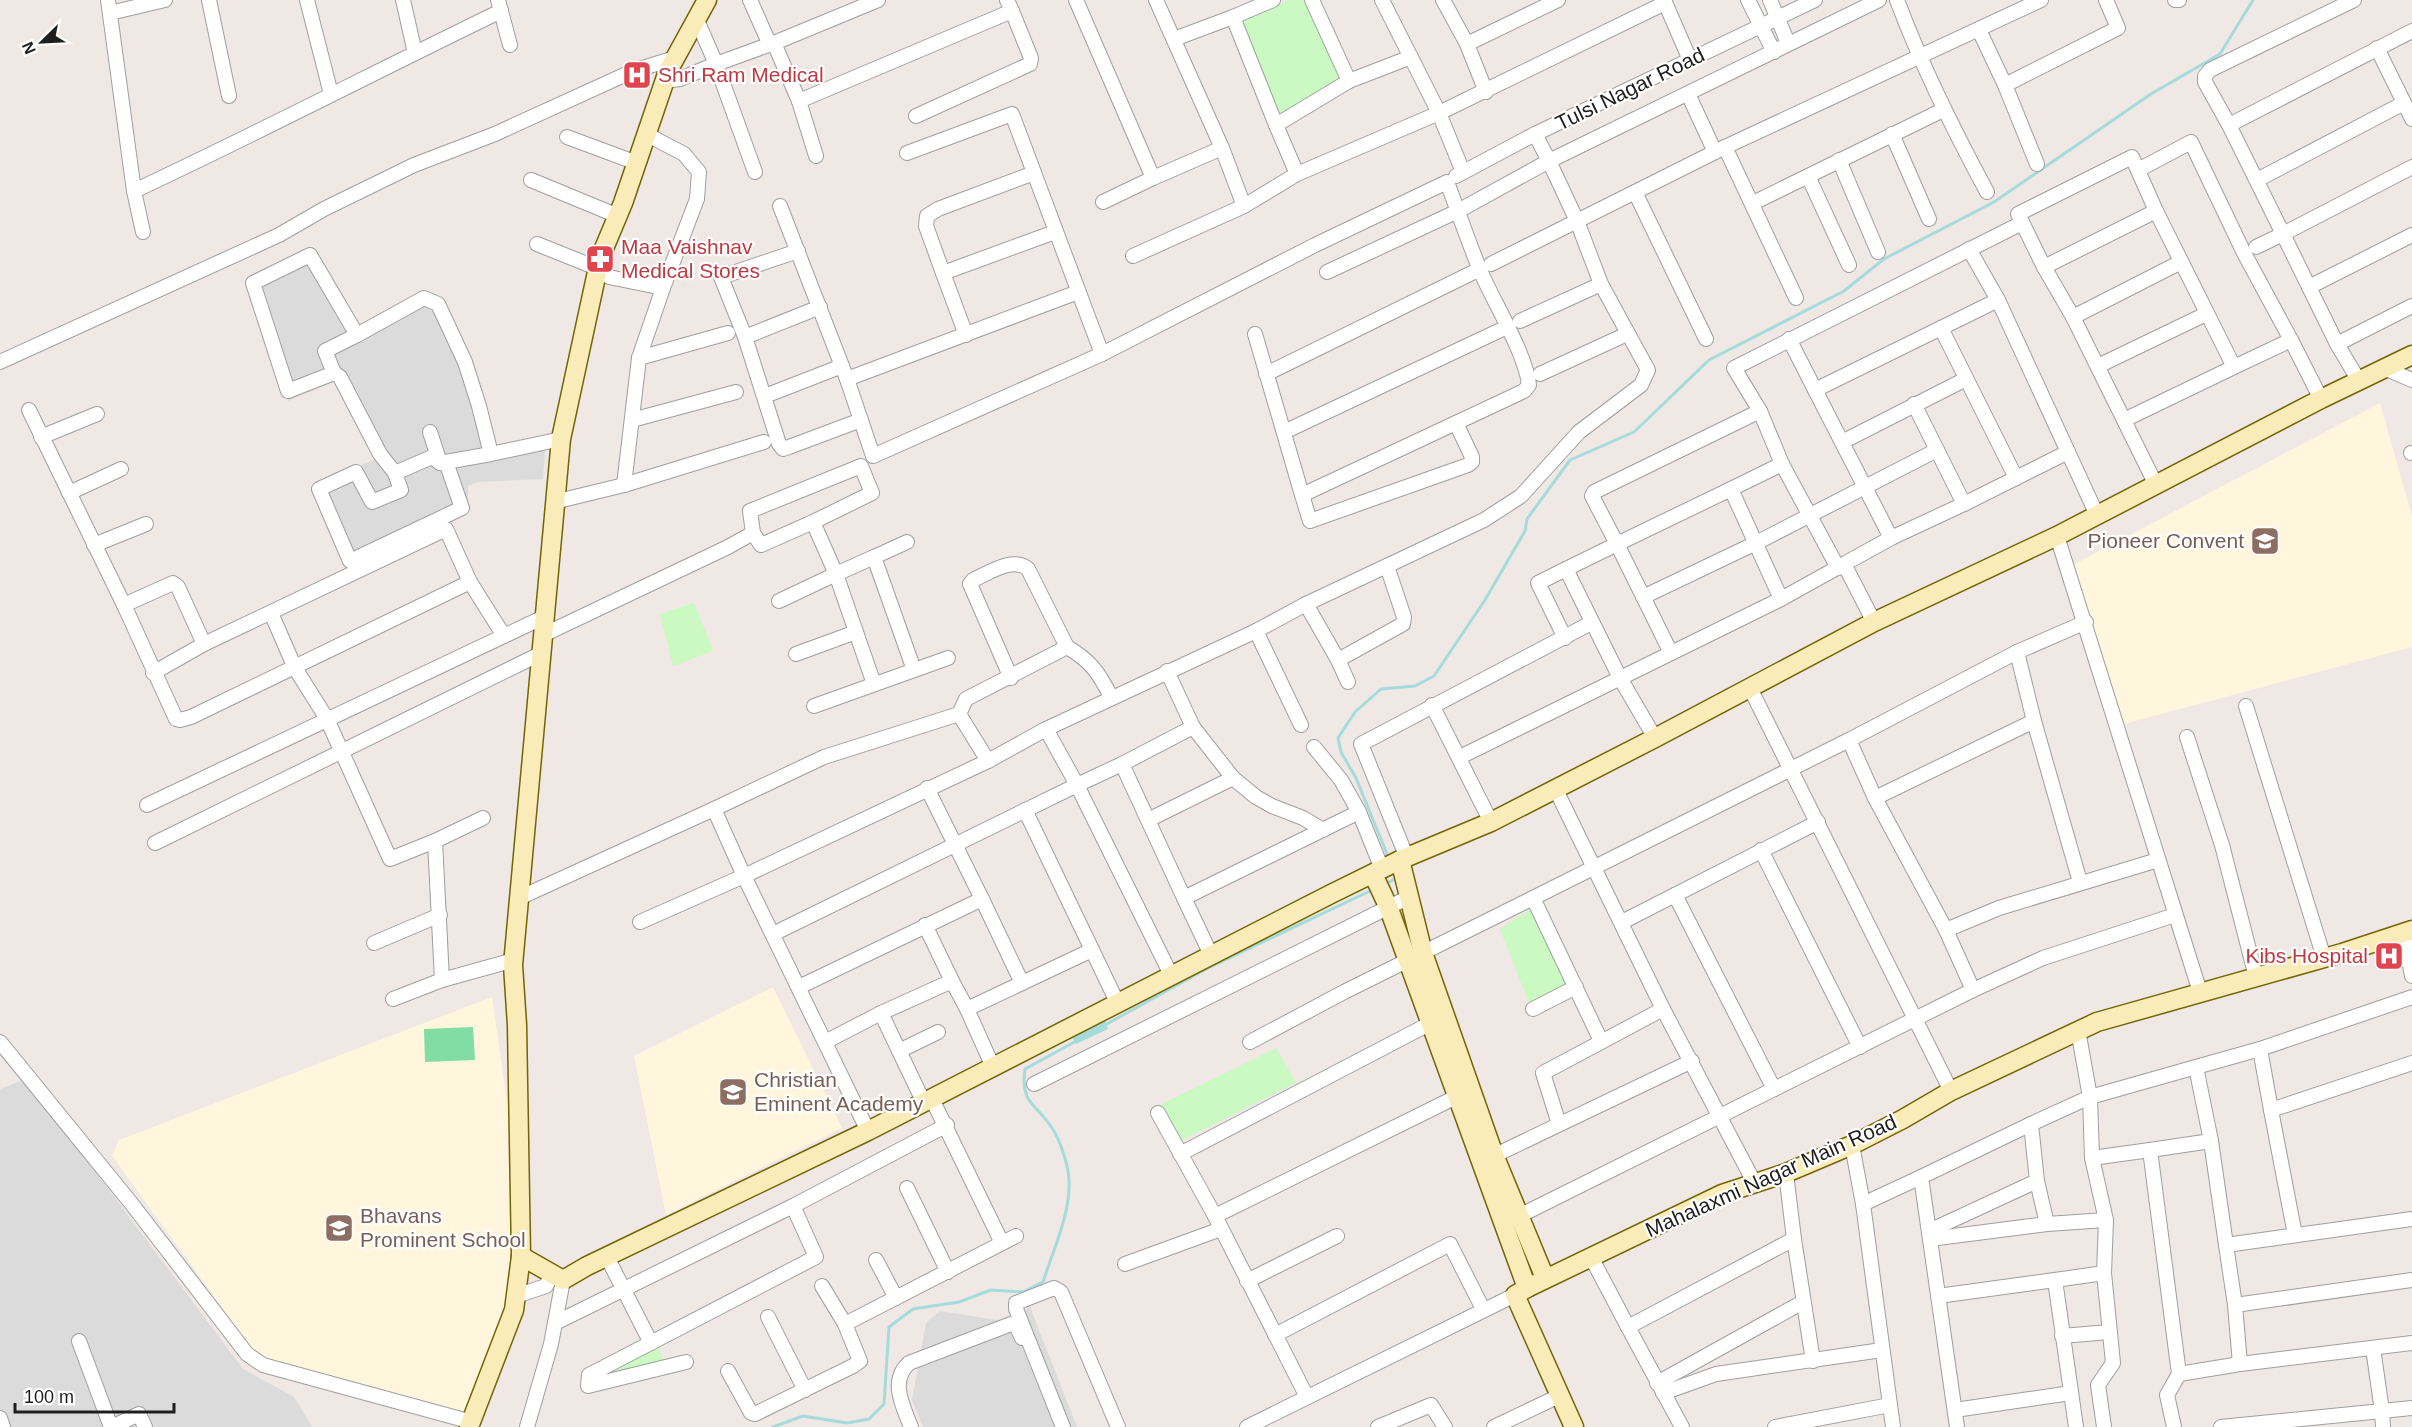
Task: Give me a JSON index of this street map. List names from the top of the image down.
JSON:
{
  "streets": {
    "street": ["Tulsi Nagar Road", "Mahalaxmi Nagar Main Road"]
  },
  "places": {
    "hospital": ["Shri Ram Medical", "Kibs Hospital"],
    "pharmacy": ["Maa Vaishnav Medical Stores"],
    "school or university": ["Pioneer Convent", "Christian Eminent Academy", "Bhavans Prominent School"]
  },
  "scale_bar": "100 m",
  "north": "bottom left"
}
